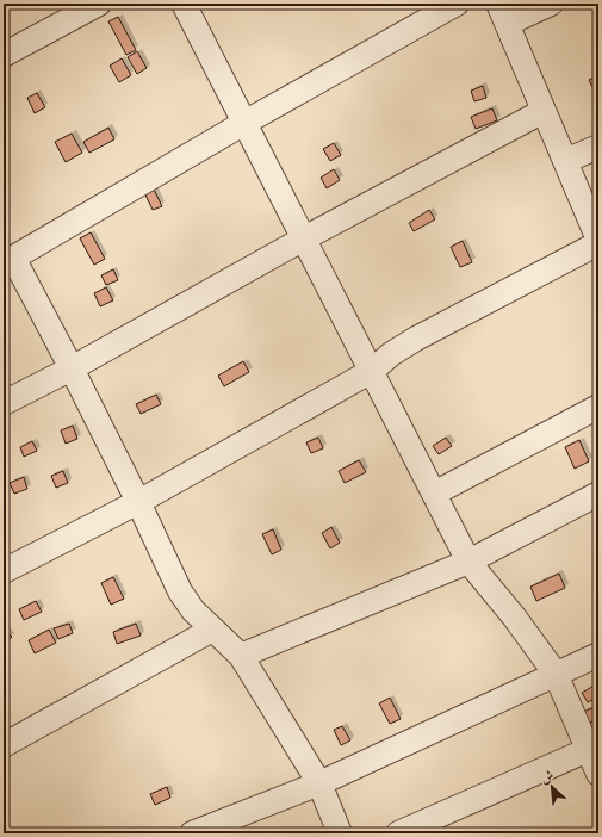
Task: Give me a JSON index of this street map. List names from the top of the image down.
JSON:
{
  "north": "top left"
}
